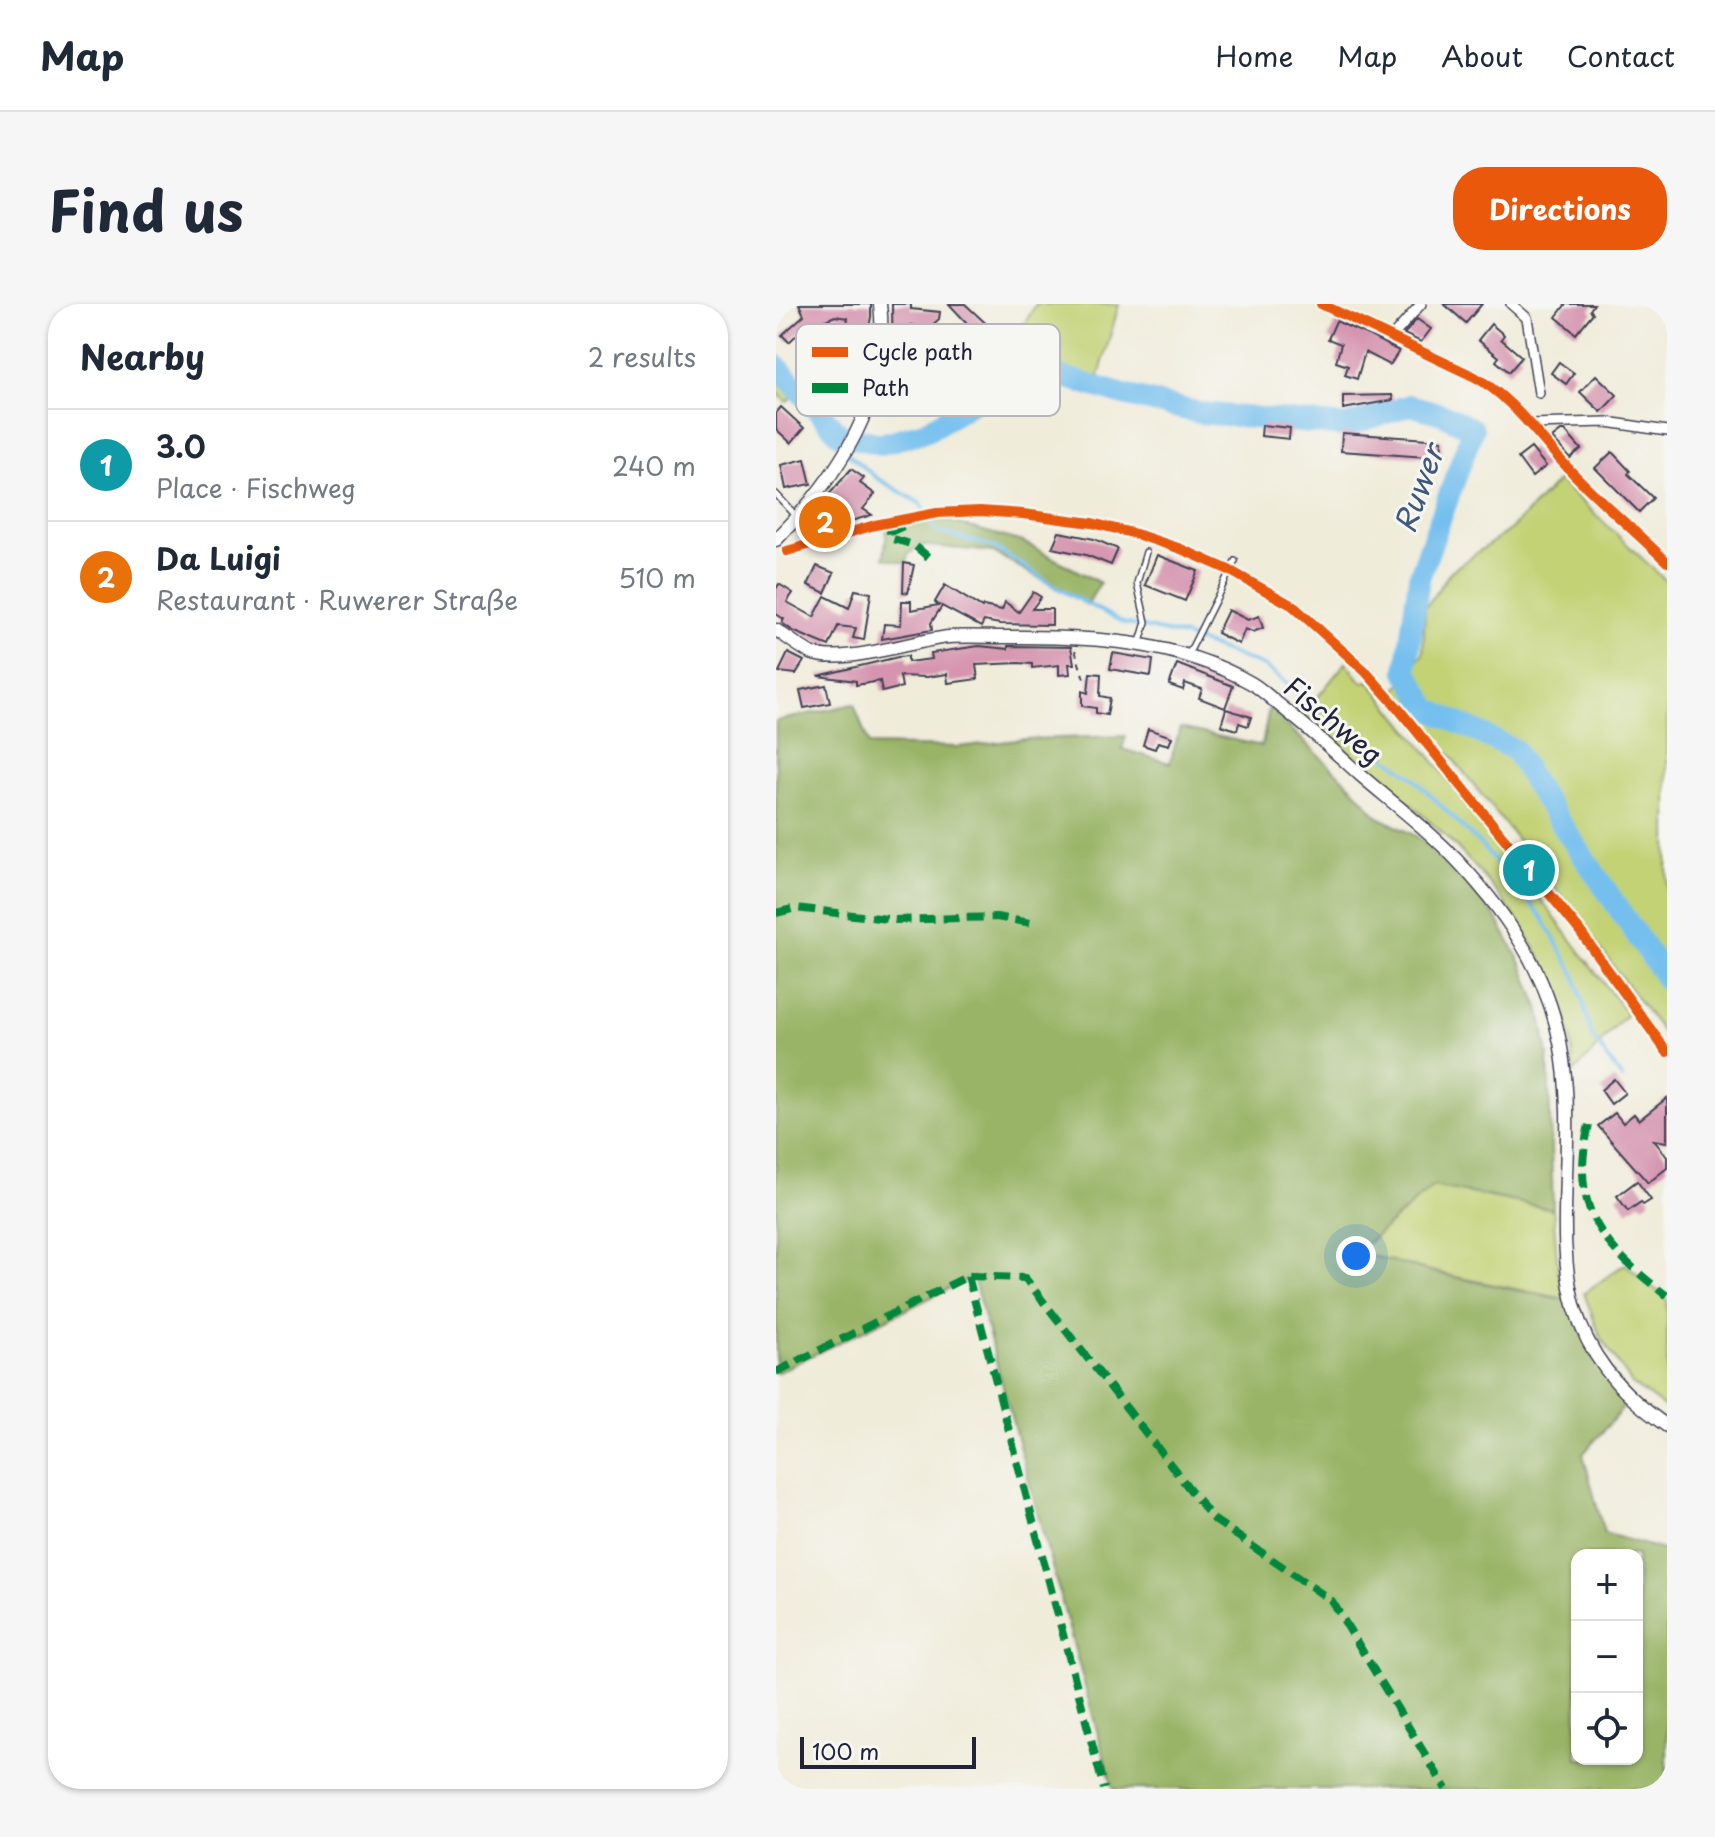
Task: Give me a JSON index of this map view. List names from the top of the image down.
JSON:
{
  "streets": {
    "main road": ["Fischweg"]
  },
  "water": ["Ruwer"],
  "legend": ["Cycle path", "Path"],
  "scale_bar": "100 m",
  "page": {
    "header": "Map",
    "nav": [
      "Home",
      "Map",
      "About",
      "Contact"
    ],
    "title": "Find us",
    "buttons": "Directions",
    "heading": ["Nearby", "2 results"],
    "list": [
      {
        "mark": "1",
        "name": "3.0",
        "note": "Place · Fischweg",
        "value": "240 m"
      },
      {
        "mark": "2",
        "name": "Da Luigi",
        "note": "Restaurant · Ruwerer Straße",
        "value": "510 m"
      }
    ],
    "pins": ["2", "1"],
    "map_buttons": ["+", "−"],
    "scale": "100 m"
  }
}
